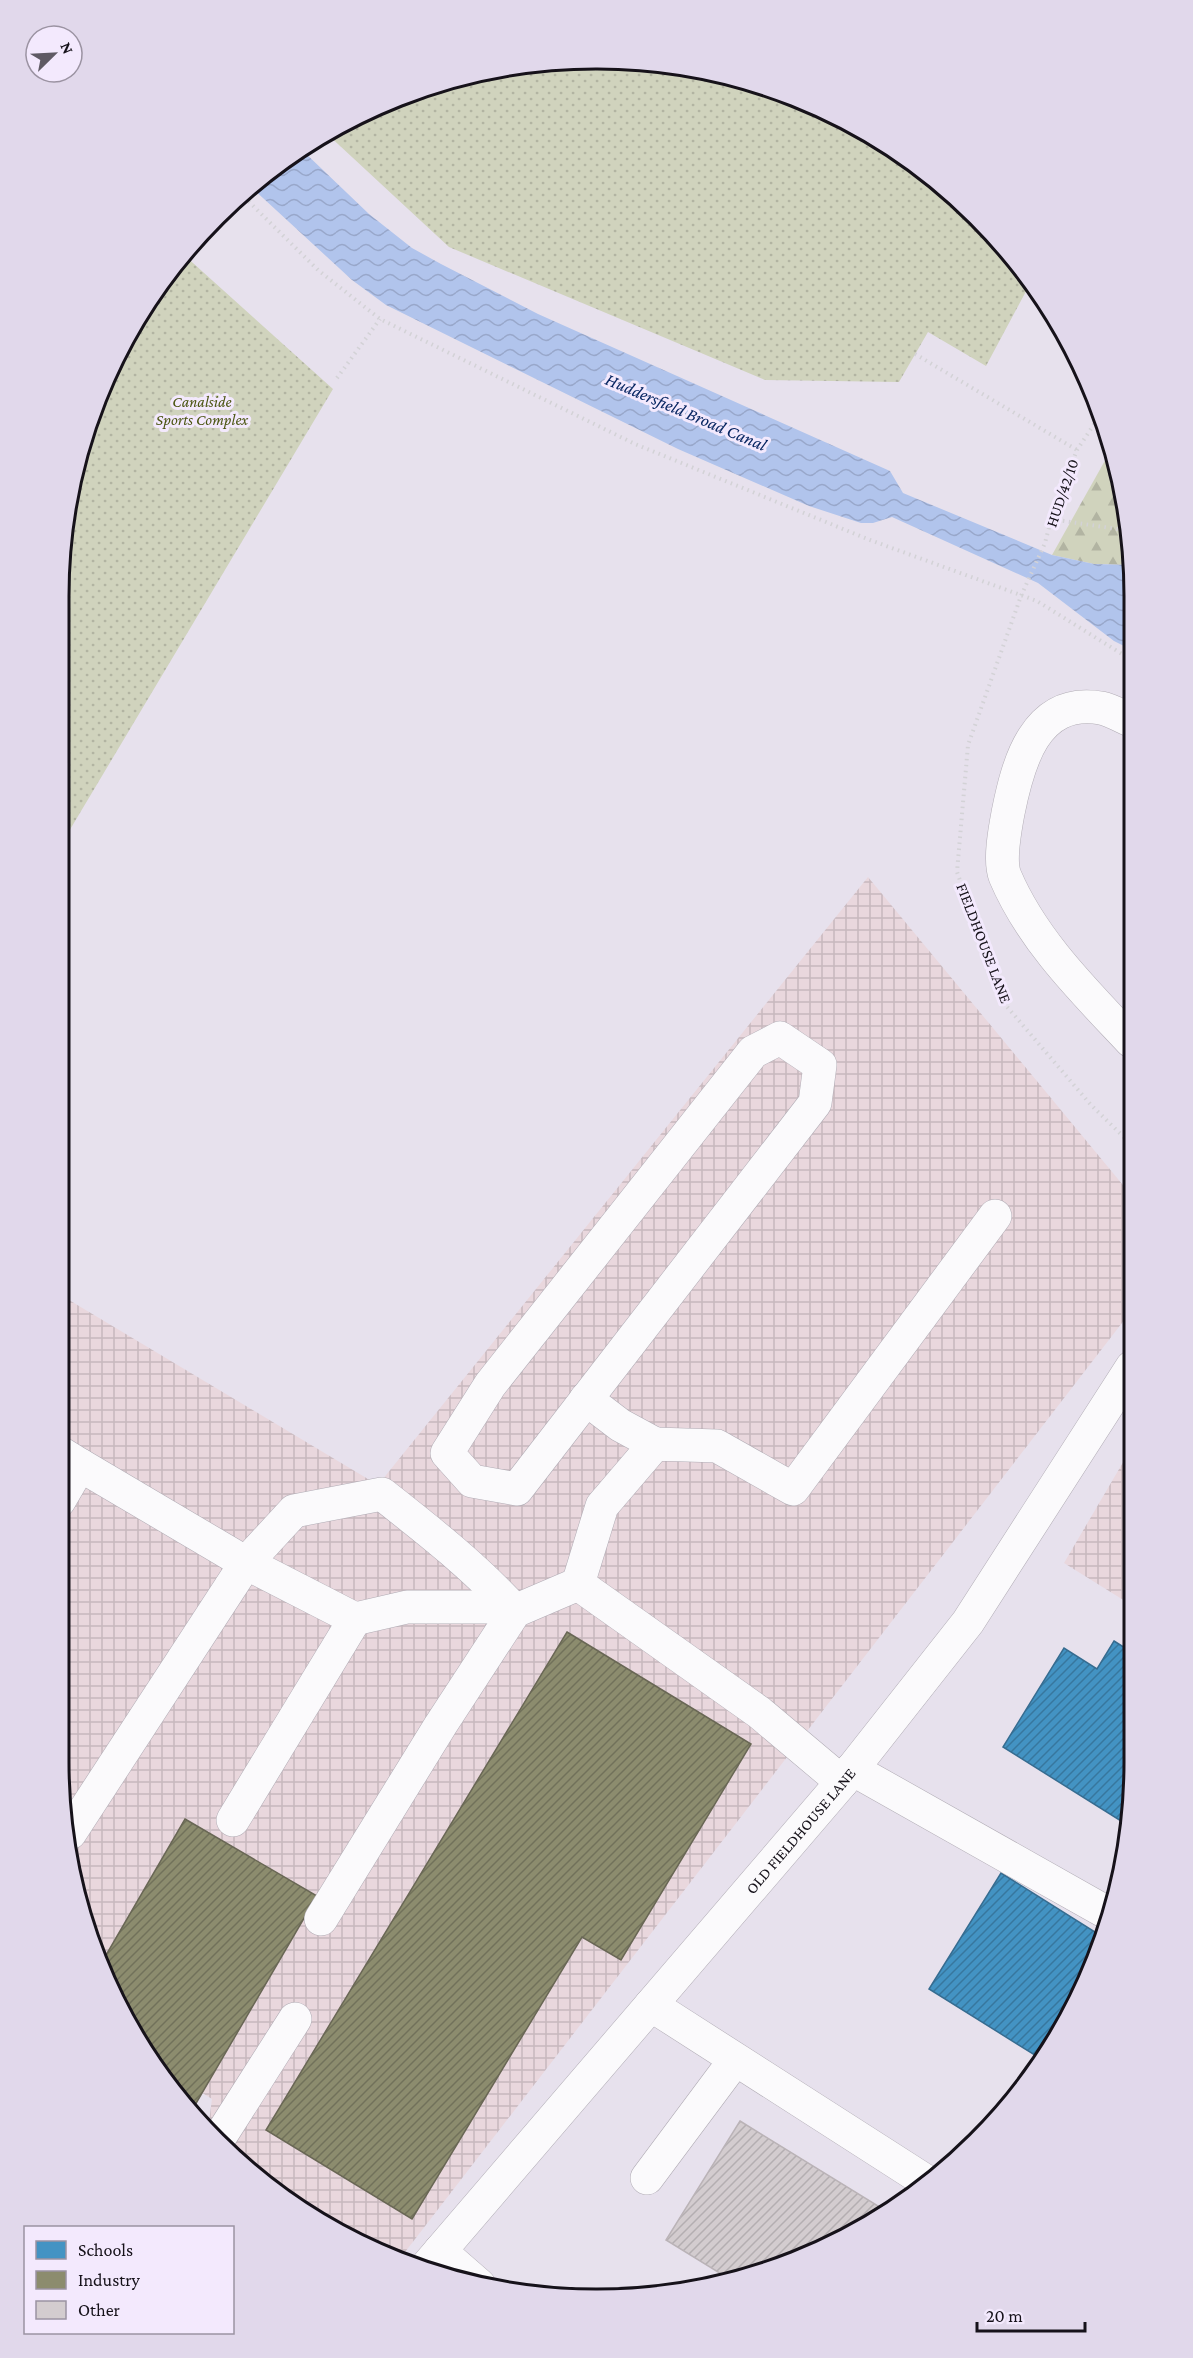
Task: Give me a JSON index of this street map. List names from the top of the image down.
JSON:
{
  "streets": {
    "street": ["OLD FIELDHOUSE LANE"],
    "path": ["HUD/42/10", "FIELDHOUSE LANE"]
  },
  "crossings": [
    ["HUD/42/10", "FIELDHOUSE LANE"]
  ],
  "water": ["Huddersfield Broad Canal"],
  "parks": ["Canalside Sports Complex"],
  "legend": ["Schools", "Industry", "Other"],
  "scale_bar": "20 m",
  "north": "top right"
}
